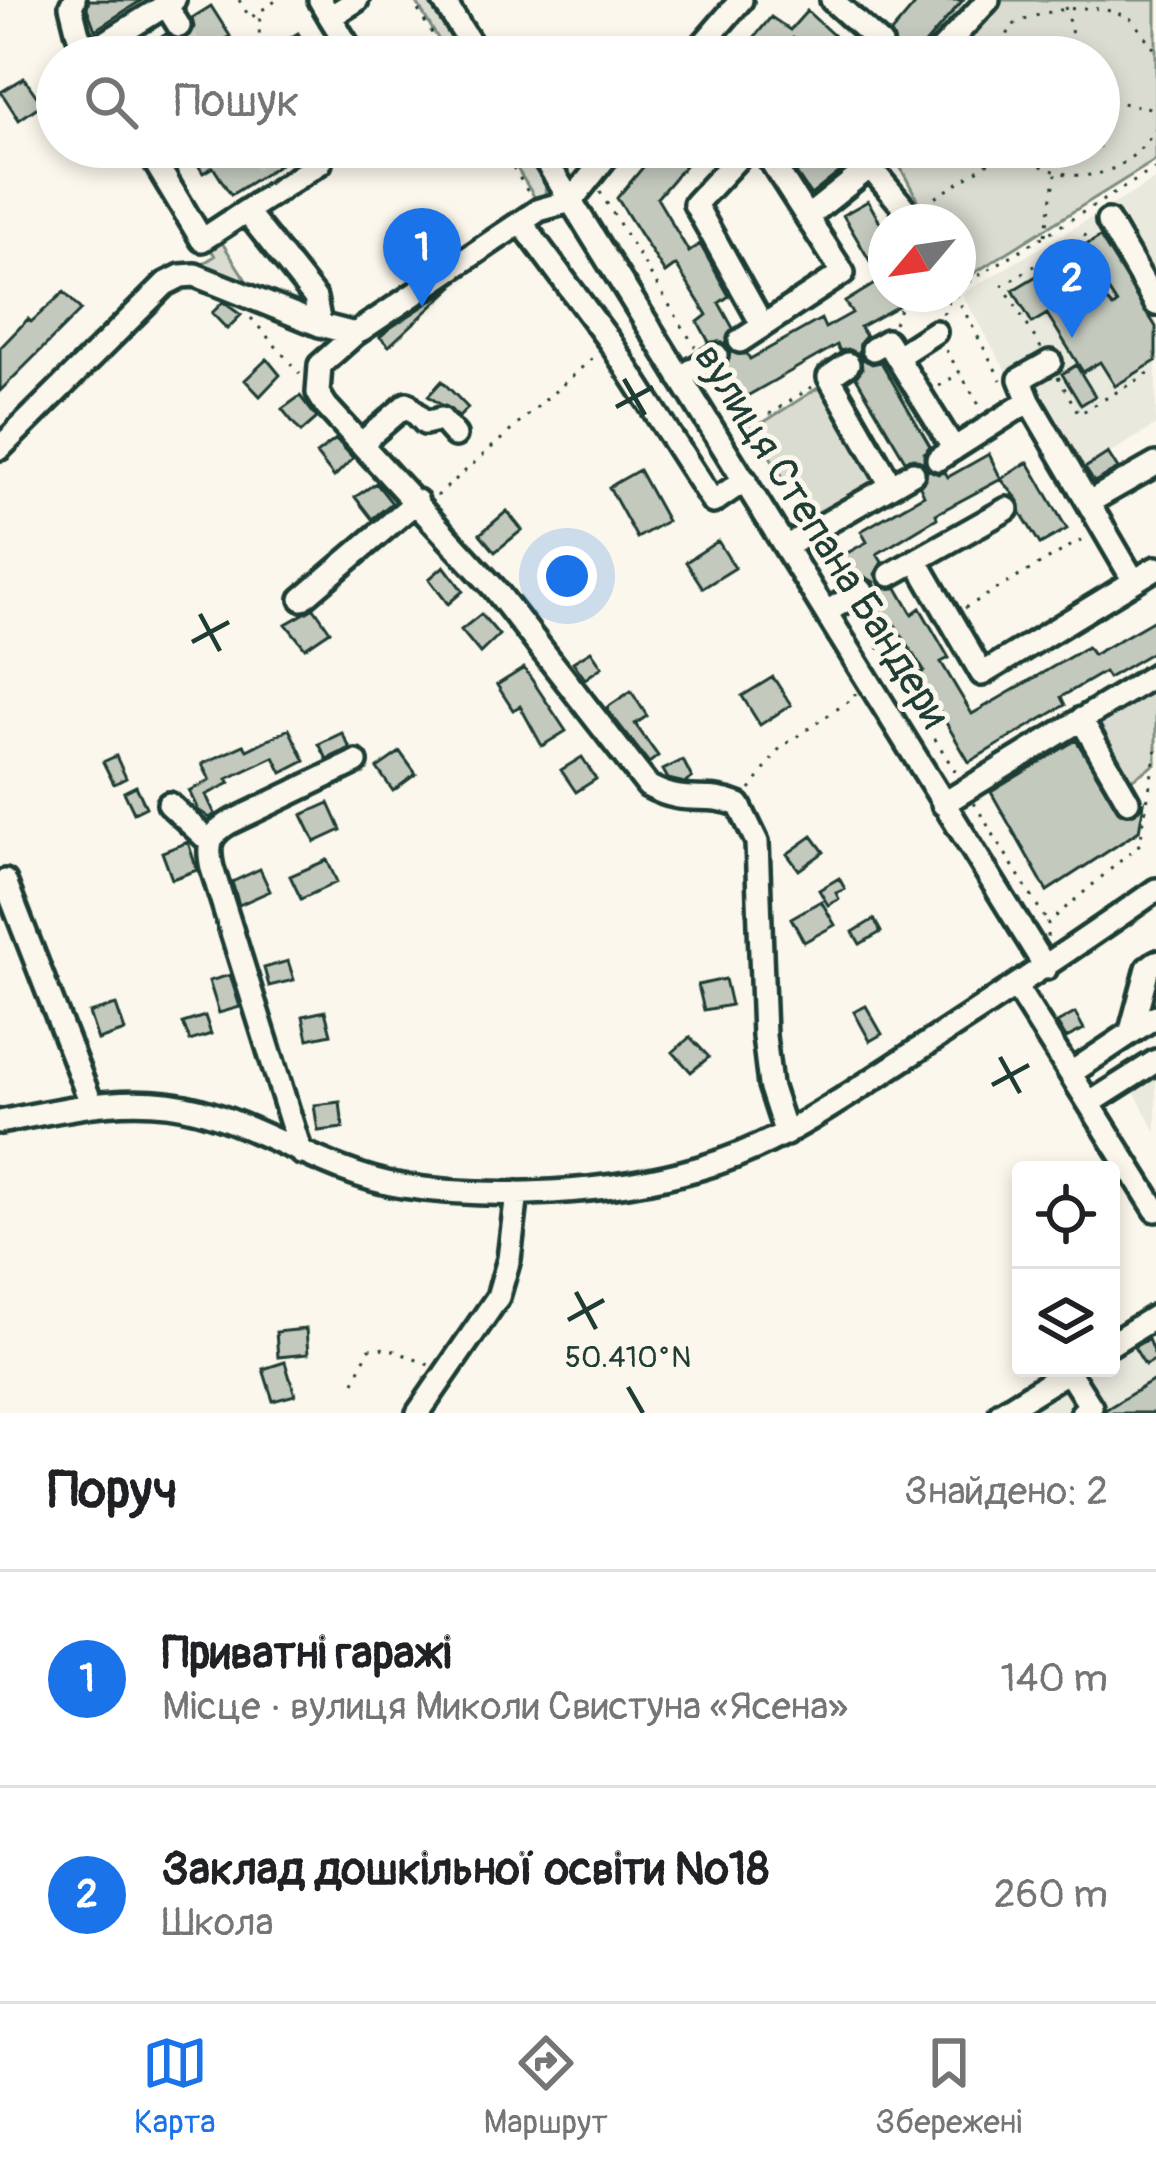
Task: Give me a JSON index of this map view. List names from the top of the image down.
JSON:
{
  "streets": {
    "street": ["вулиця Степана Бандери"]
  },
  "north": "bottom left",
  "page": {
    "search": "Пошук",
    "pins": ["1", "2"],
    "heading": ["Поруч", "Знайдено: 2"],
    "list": [
      {
        "mark": "1",
        "name": "Приватні гаражі",
        "note": "Місце · вулиця Миколи Свистуна «Ясена»",
        "value": "140 m"
      },
      {
        "mark": "2",
        "name": "Заклад дошкільної освіти №18",
        "note": "Школа",
        "value": "260 m"
      }
    ],
    "nav": ["Карта", "Маршрут", "Збережені"]
  },
  "coordinates": ["50.410°N"]
}
